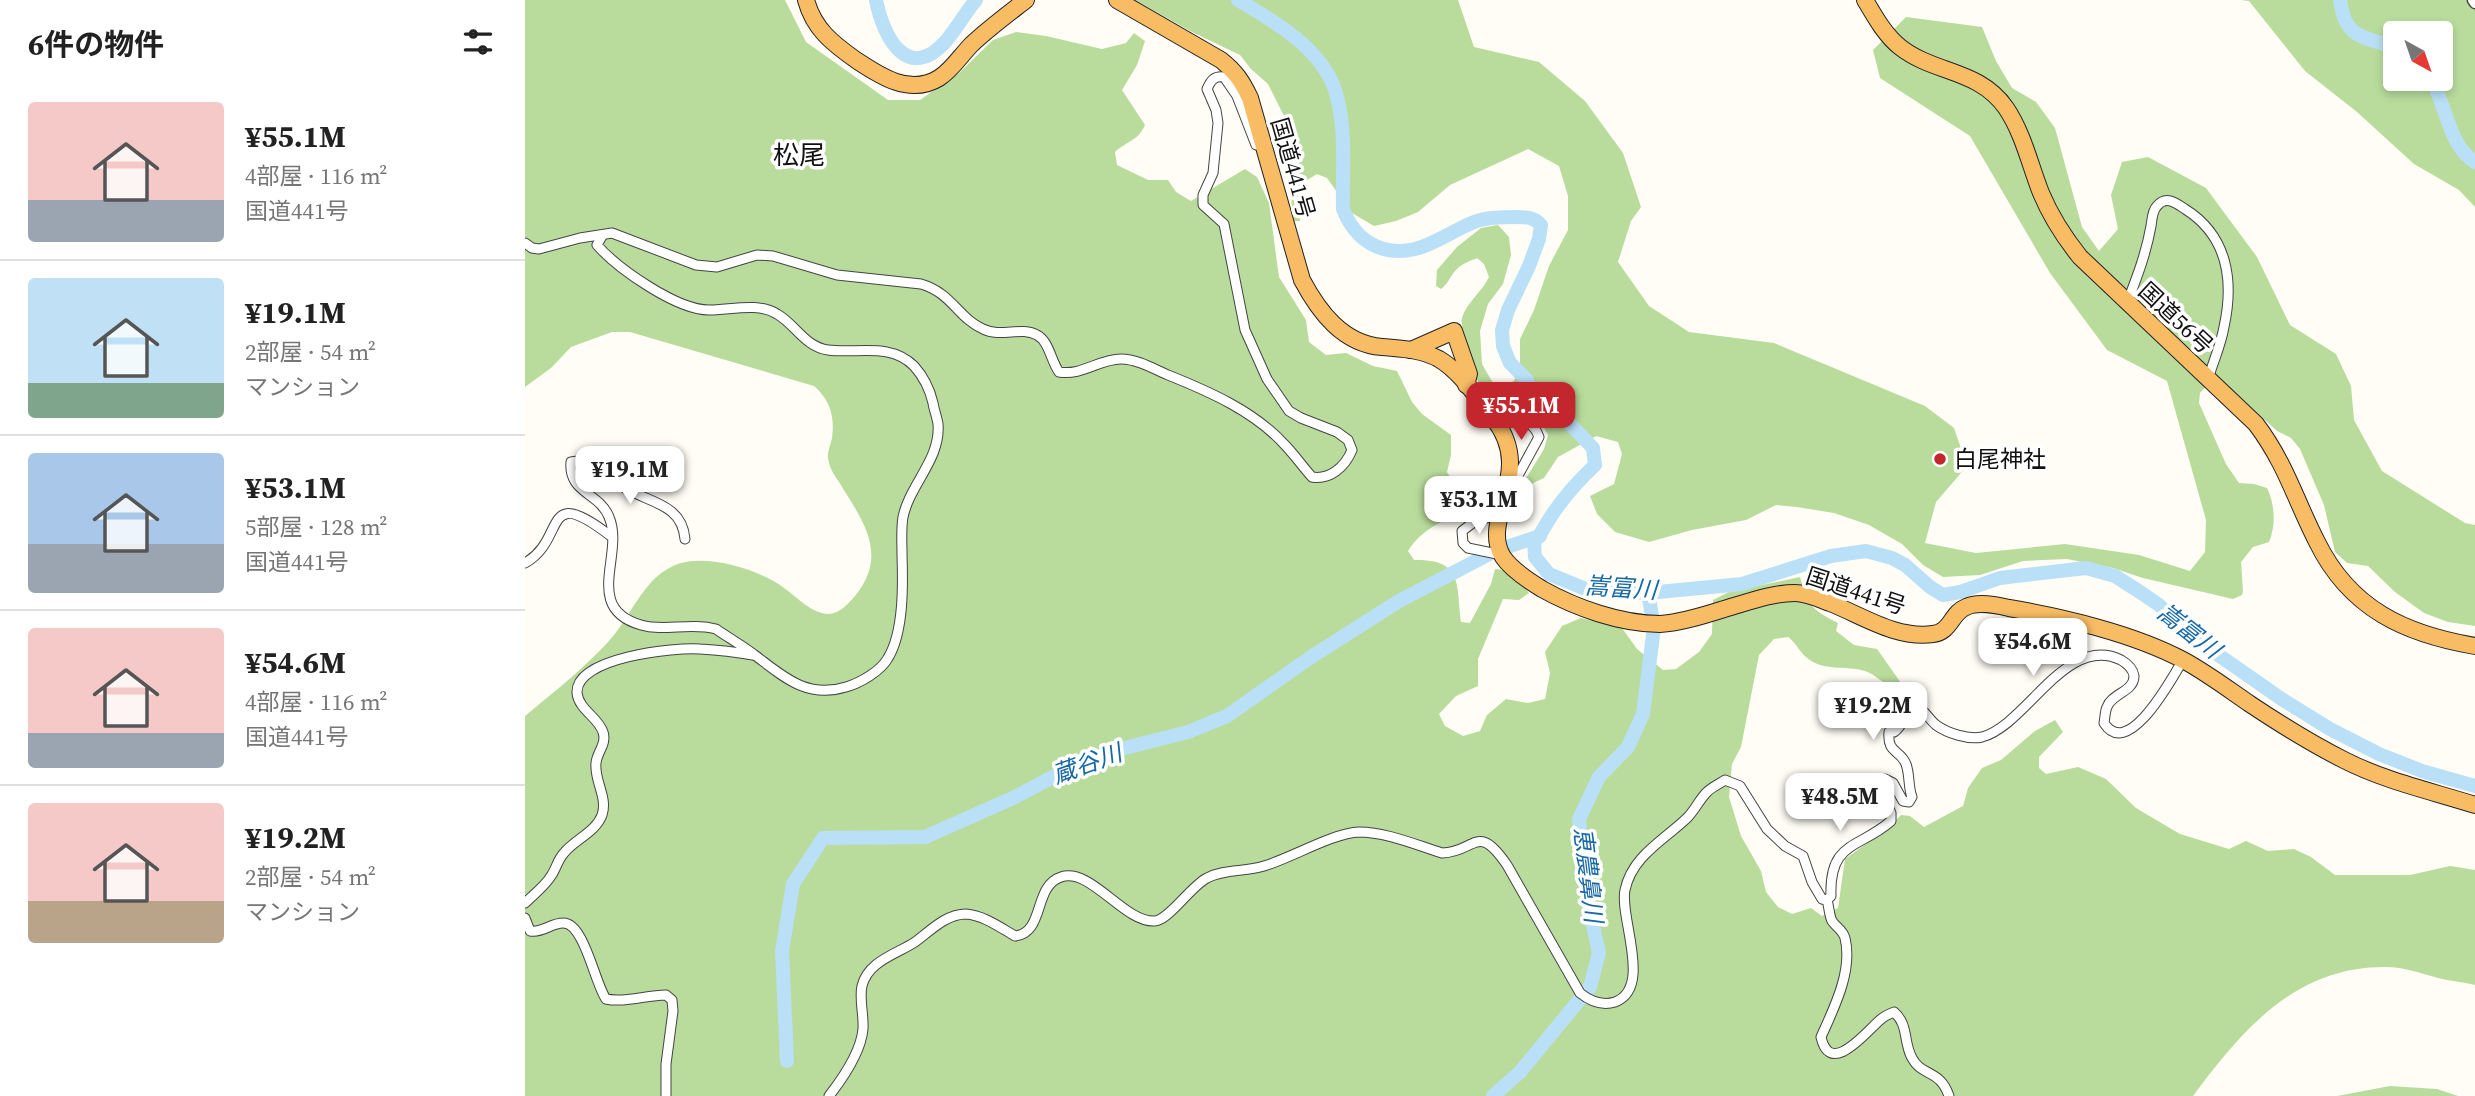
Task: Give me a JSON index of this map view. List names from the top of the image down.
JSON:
{
  "streets": {
    "highway": ["国道441号", "国道56号"]
  },
  "districts": ["松尾"],
  "water": ["嵩富川", "蔵谷川", "恵農鼻川"],
  "places": ["白尾神社"],
  "north": "bottom right",
  "page": {
    "heading": "6件の物件",
    "list": [
      {
        "name": "¥55.1M",
        "note": "4部屋 · 116 m² · 国道441号"
      },
      {
        "name": "¥19.1M",
        "note": "2部屋 · 54 m² · マンション"
      },
      {
        "name": "¥53.1M",
        "note": "5部屋 · 128 m² · 国道441号"
      },
      {
        "name": "¥54.6M",
        "note": "4部屋 · 116 m² · 国道441号"
      },
      {
        "name": "¥19.2M",
        "note": "2部屋 · 54 m² · マンション"
      }
    ],
    "price": [
      "¥55.1M",
      "¥19.1M",
      "¥53.1M",
      "¥54.6M",
      "¥19.2M",
      "¥48.5M"
    ]
  }
}
